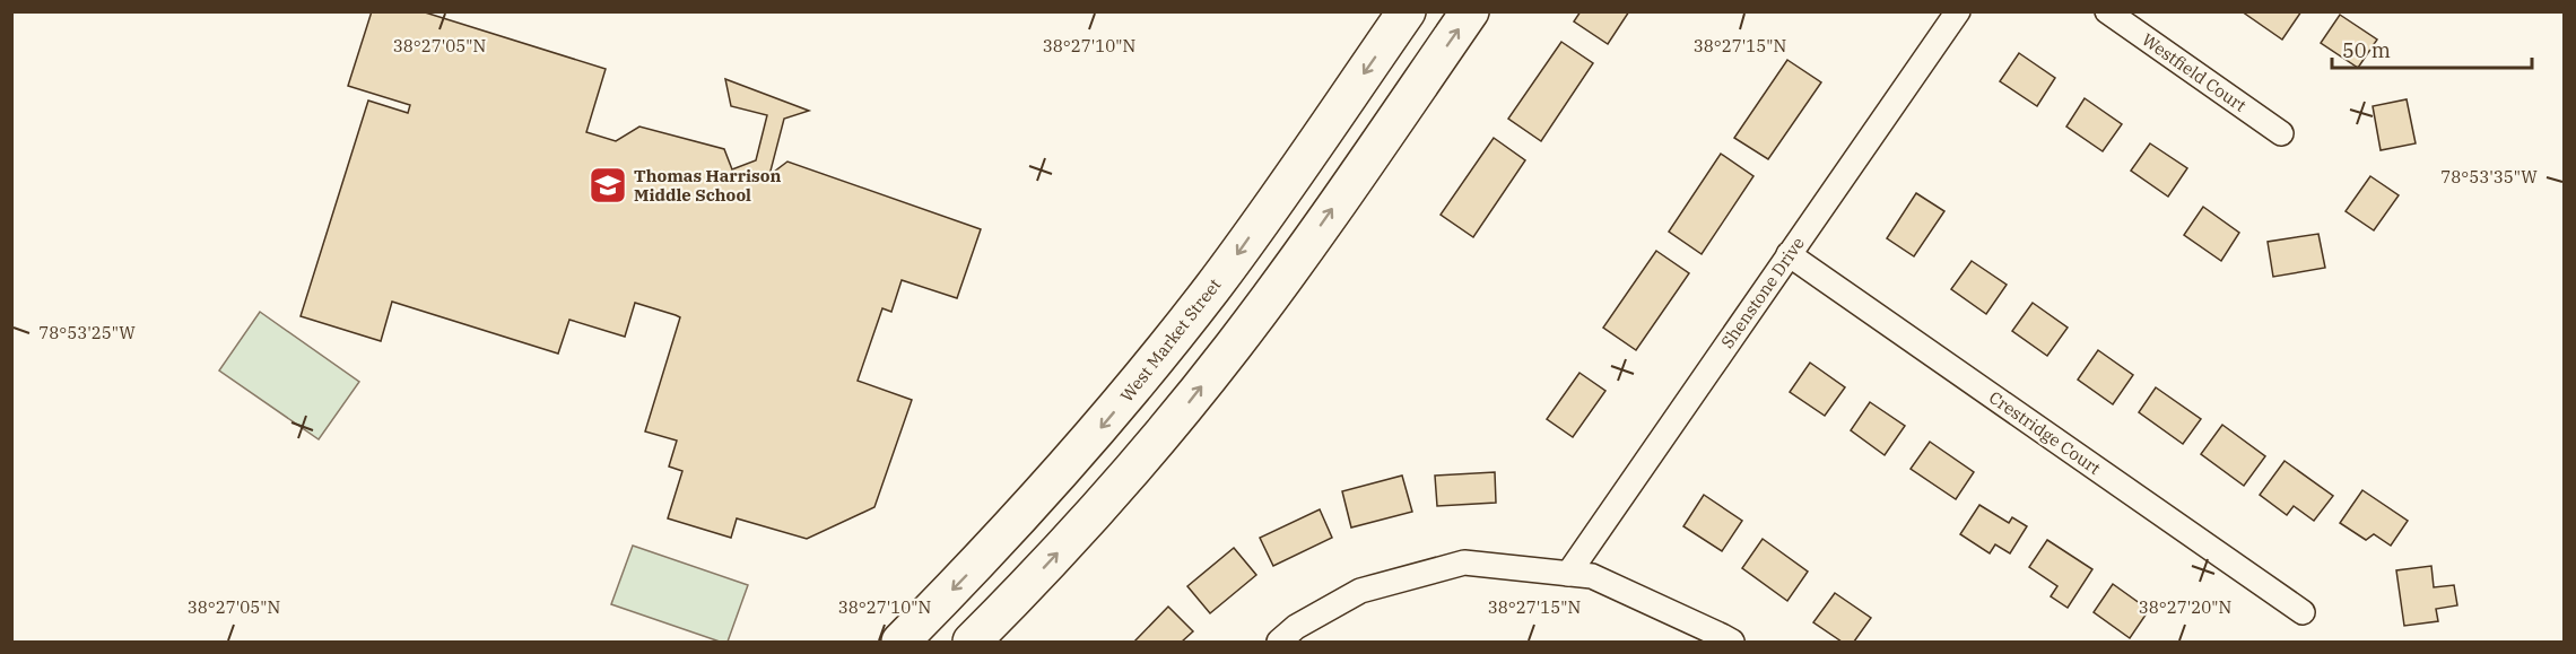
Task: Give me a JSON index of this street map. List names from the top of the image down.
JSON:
{
  "streets": {
    "main road": ["West Market Street"],
    "street": ["Westfield Court", "Shenstone Drive", "Crestridge Court"]
  },
  "crossings": [
    ["Shenstone Drive", "Crestridge Court"]
  ],
  "places": {
    "school or university": ["Thomas Harrison Middle School"]
  },
  "scale_bar": "50 m",
  "coordinates": [
    "38°27'05\"N",
    "38°27'10\"N",
    "38°27'15\"N",
    "78°53'35\"W",
    "78°53'25\"W",
    "38°27'20\"N"
  ]
}
